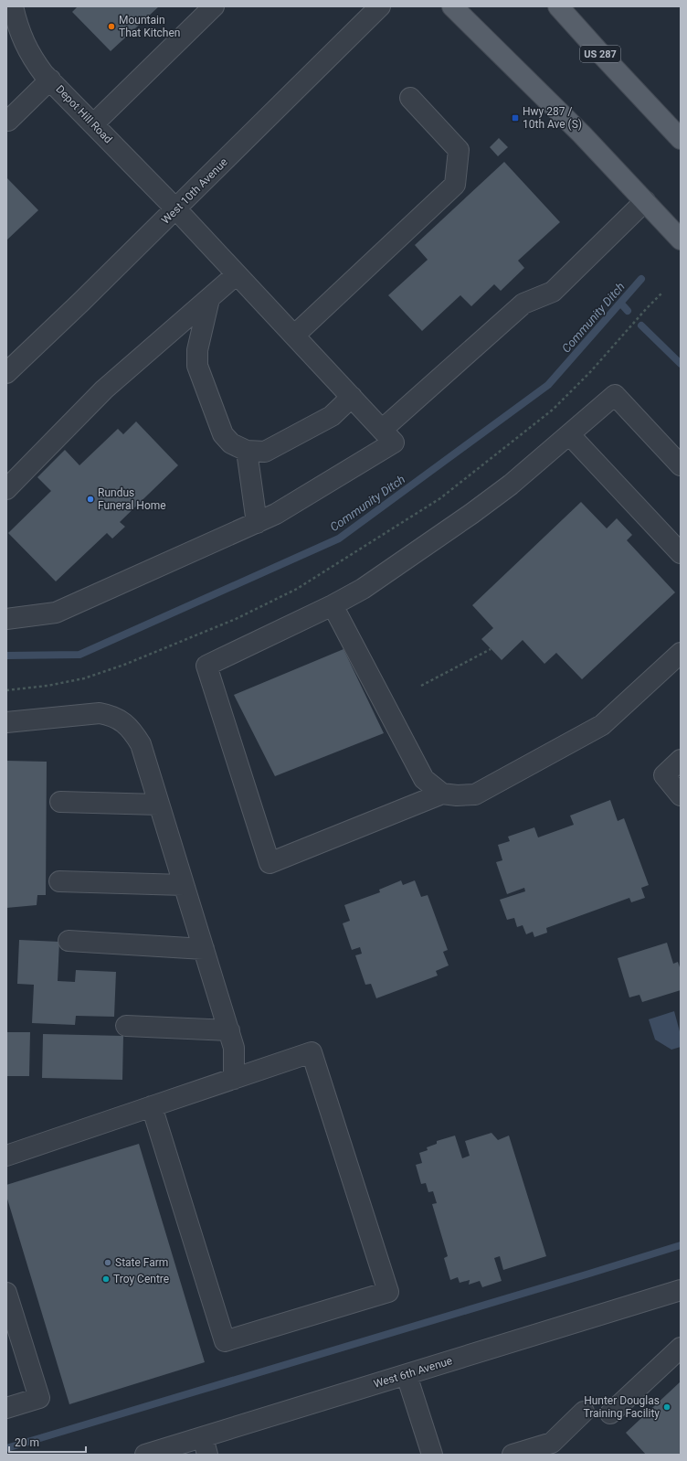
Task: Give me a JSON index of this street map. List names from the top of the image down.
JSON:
{
  "streets": {
    "main road": ["US 287"],
    "street": ["Depot Hill Road", "West 10th Avenue", "West 6th Avenue"]
  },
  "crossings": [
    ["Depot Hill Road", "West 10th Avenue"]
  ],
  "water": ["Community Ditch"],
  "places": {
    "other": [
      "Mountain That Kitchen",
      "Rundus Funeral Home",
      "State Farm",
      "Troy Centre",
      "Hunter Douglas Training Facility"
    ],
    "transit": ["Hwy 287 / 10th Ave (S)"]
  },
  "scale_bar": "20 m"
}
